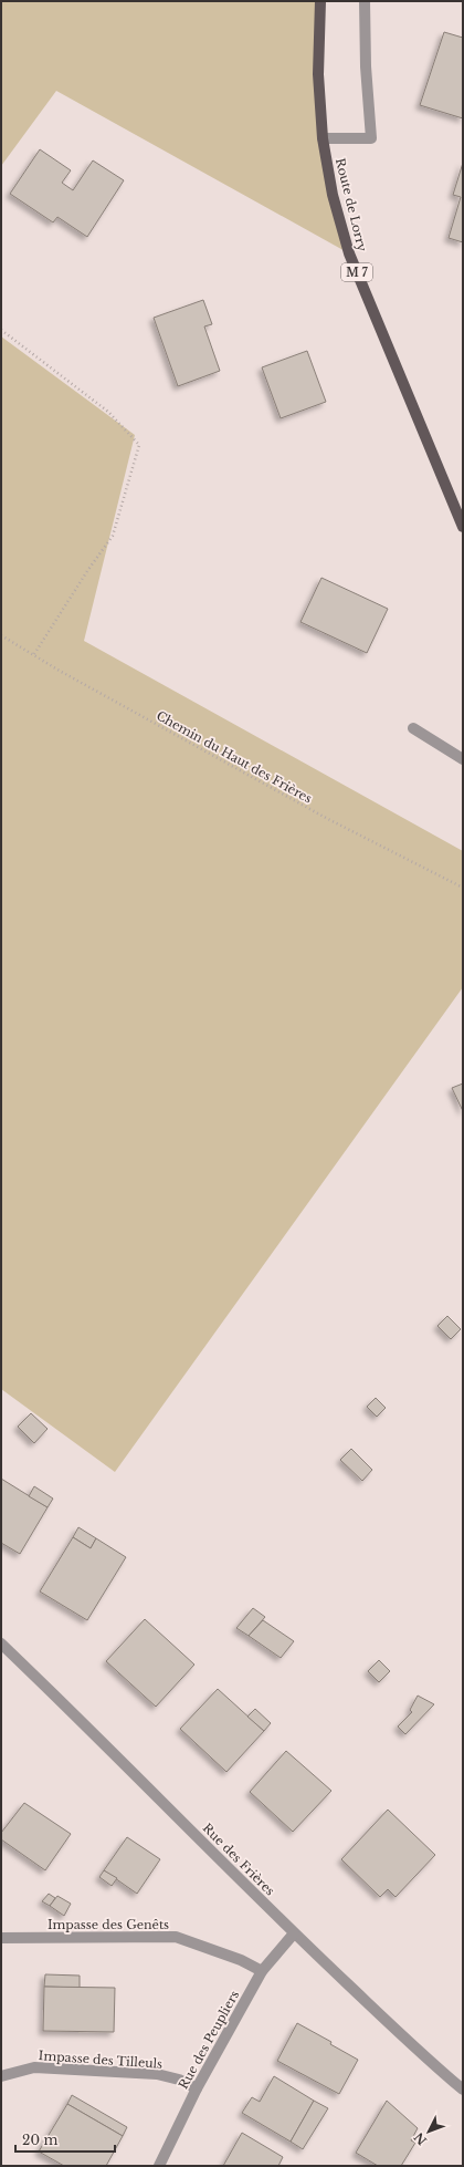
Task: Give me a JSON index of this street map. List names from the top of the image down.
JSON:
{
  "streets": {
    "main road": ["Route de Lorry", "M 7"],
    "street": [
      "Rue des Frières",
      "Impasse des Genêts",
      "Rue des Peupliers",
      "Impasse des Tilleuls"
    ],
    "path": ["Chemin du Haut des Frières"]
  },
  "crossings": [
    ["Rue des Frières", "Rue des Peupliers"],
    ["Impasse des Genêts", "Rue des Peupliers"],
    ["Rue des Peupliers", "Impasse des Tilleuls"]
  ],
  "scale_bar": "20 m",
  "north": "bottom left"
}
